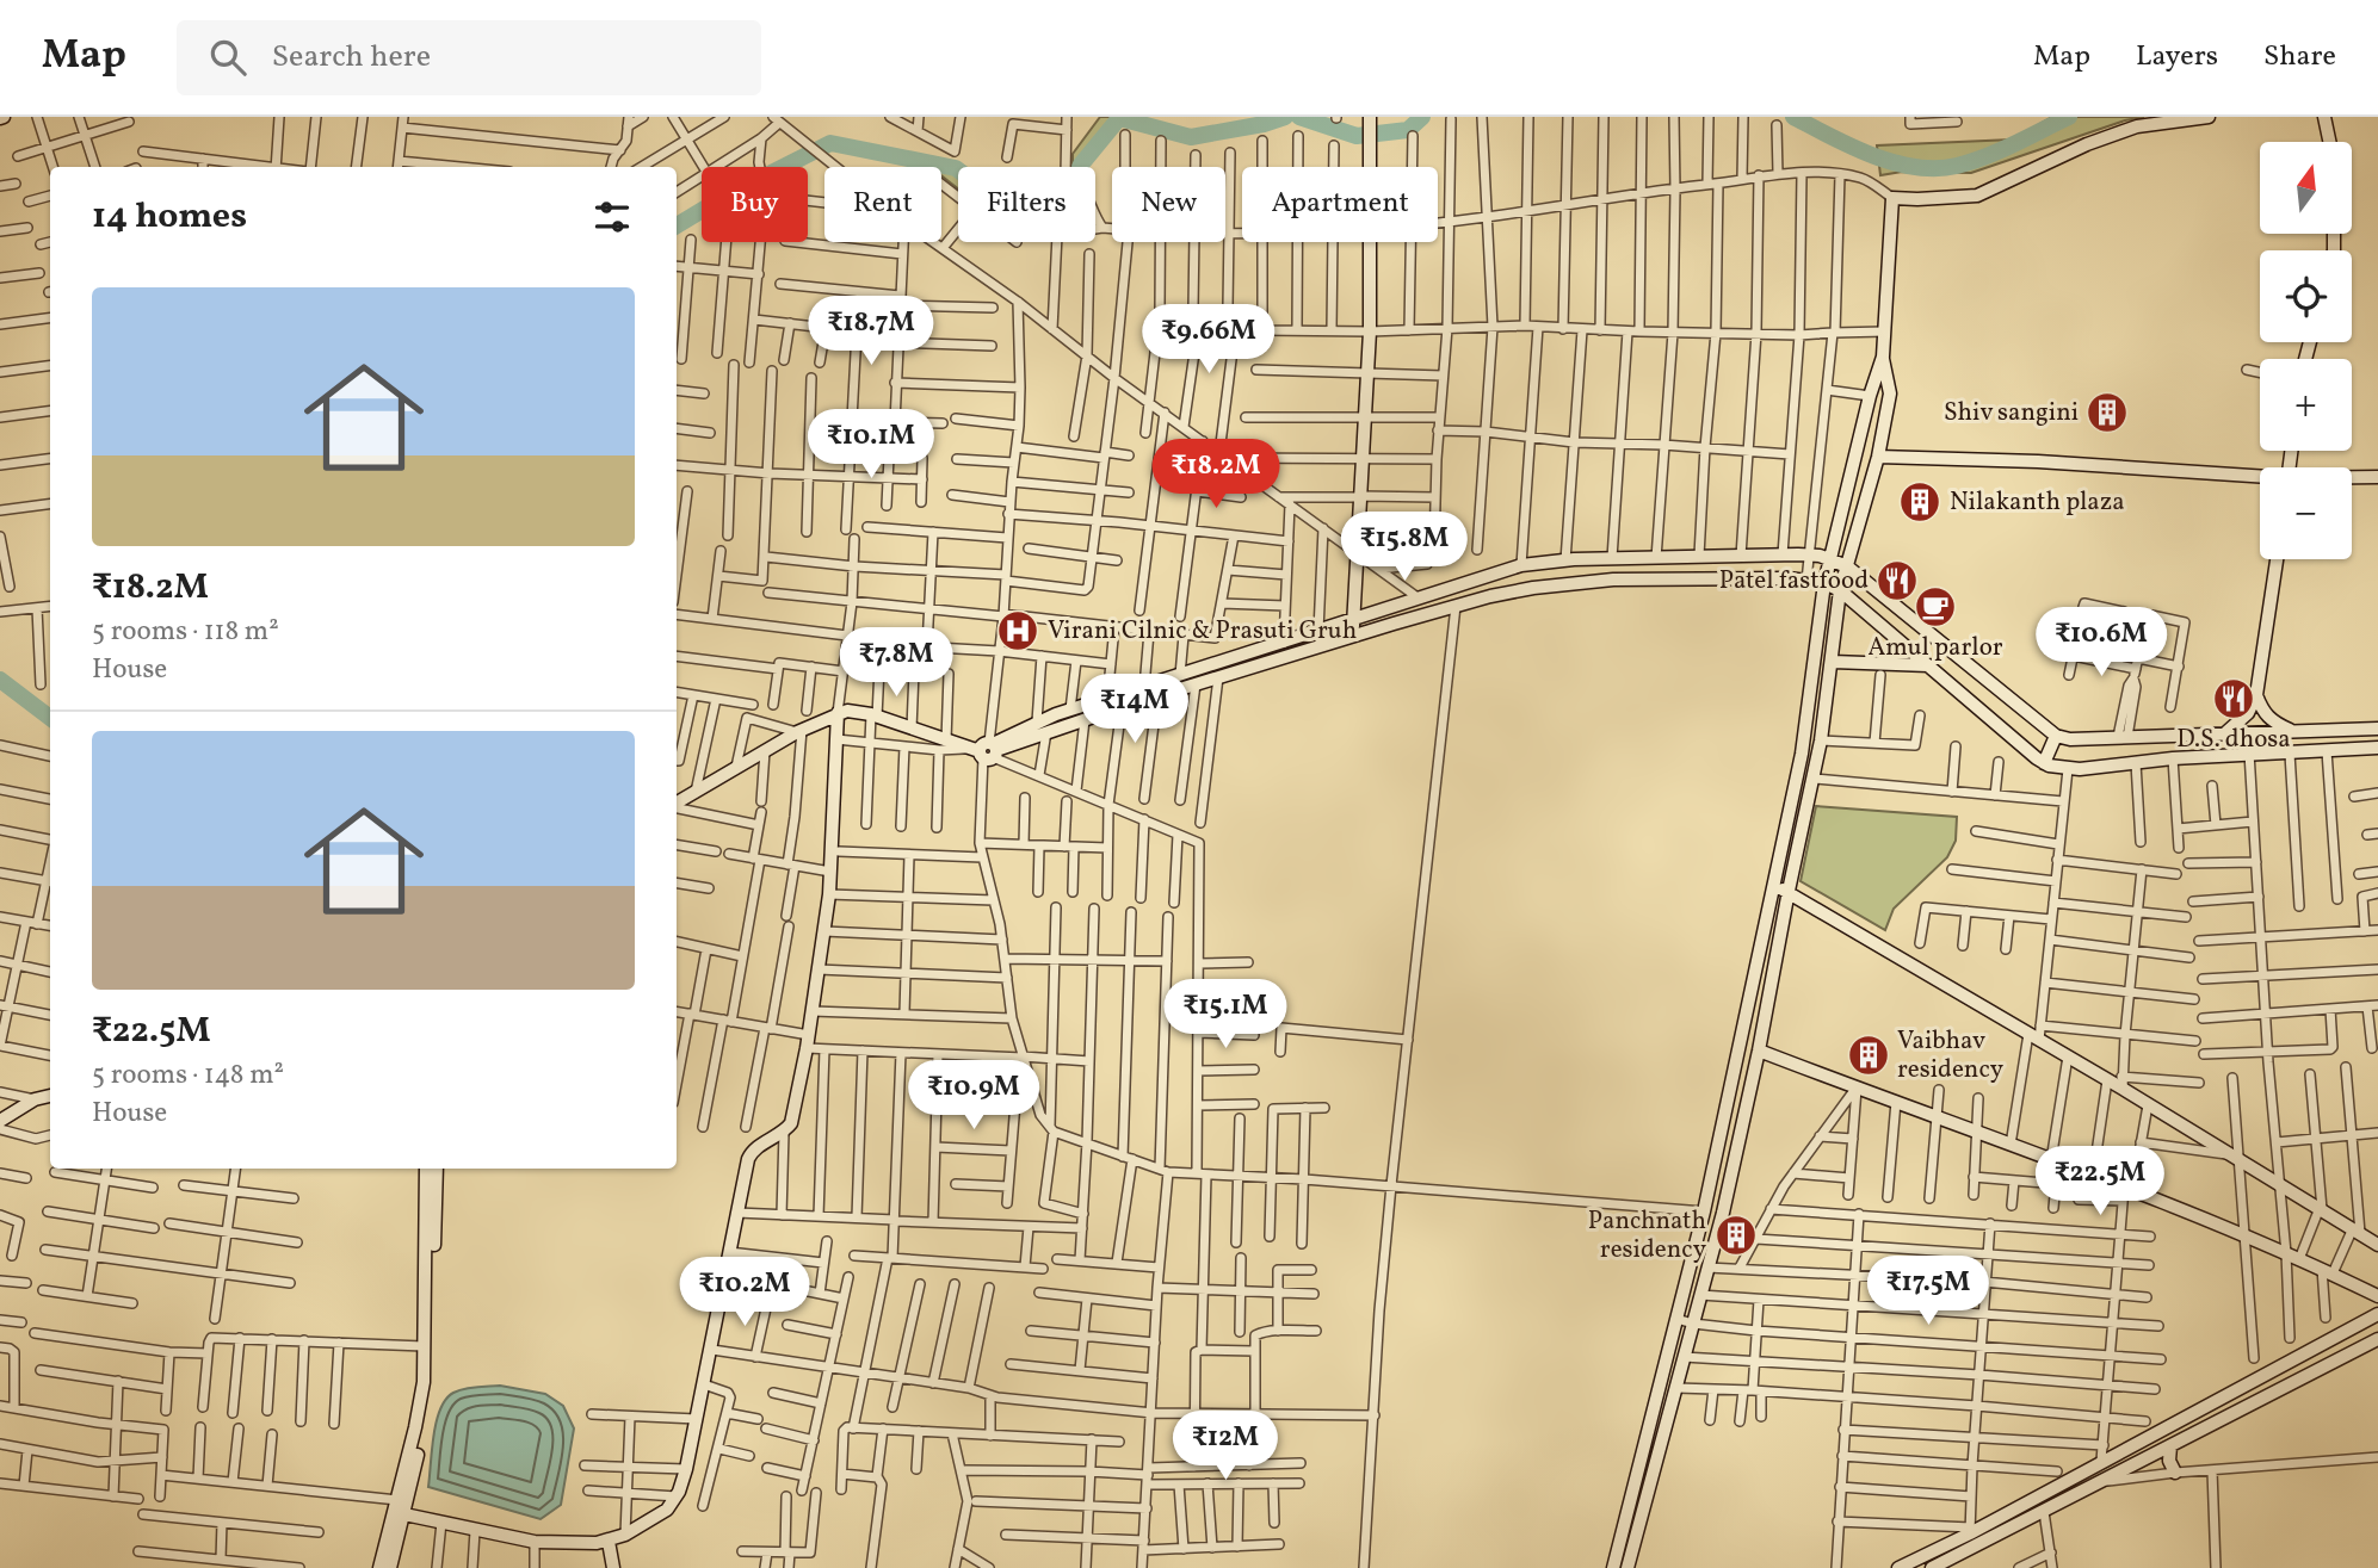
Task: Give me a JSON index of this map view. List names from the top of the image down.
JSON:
{
  "places": {
    "building": [
      "Shiv sangini",
      "Nilakanth plaza",
      "Vaibhav residency",
      "Panchnath residency"
    ],
    "restaurant": ["Patel fastfood", "D.S. dhosa"],
    "cafe": ["Amul parlor"],
    "hospital": ["Virani Cilnic & Prasuti Gruh"]
  },
  "north": "top",
  "page": {
    "header": "Map",
    "search": "Search here",
    "nav": ["Map", "Layers", "Share"],
    "map_buttons": ["+", "−"],
    "chip": [
      "Buy",
      "Rent",
      "Filters",
      "New",
      "Apartment"
    ],
    "heading": "14 homes",
    "list": [
      {
        "name": "₹18.2M",
        "note": "5 rooms · 118 m² · House"
      },
      {
        "name": "₹22.5M",
        "note": "5 rooms · 148 m² · House"
      }
    ],
    "price": [
      "₹18.7M",
      "₹9.66M",
      "₹10.1M",
      "₹18.2M",
      "₹15.8M",
      "₹10.6M",
      "₹7.8M",
      "₹14M",
      "₹15.1M",
      "₹10.9M",
      "₹22.5M",
      "₹17.5M",
      "₹10.2M",
      "₹12M"
    ]
  }
}
